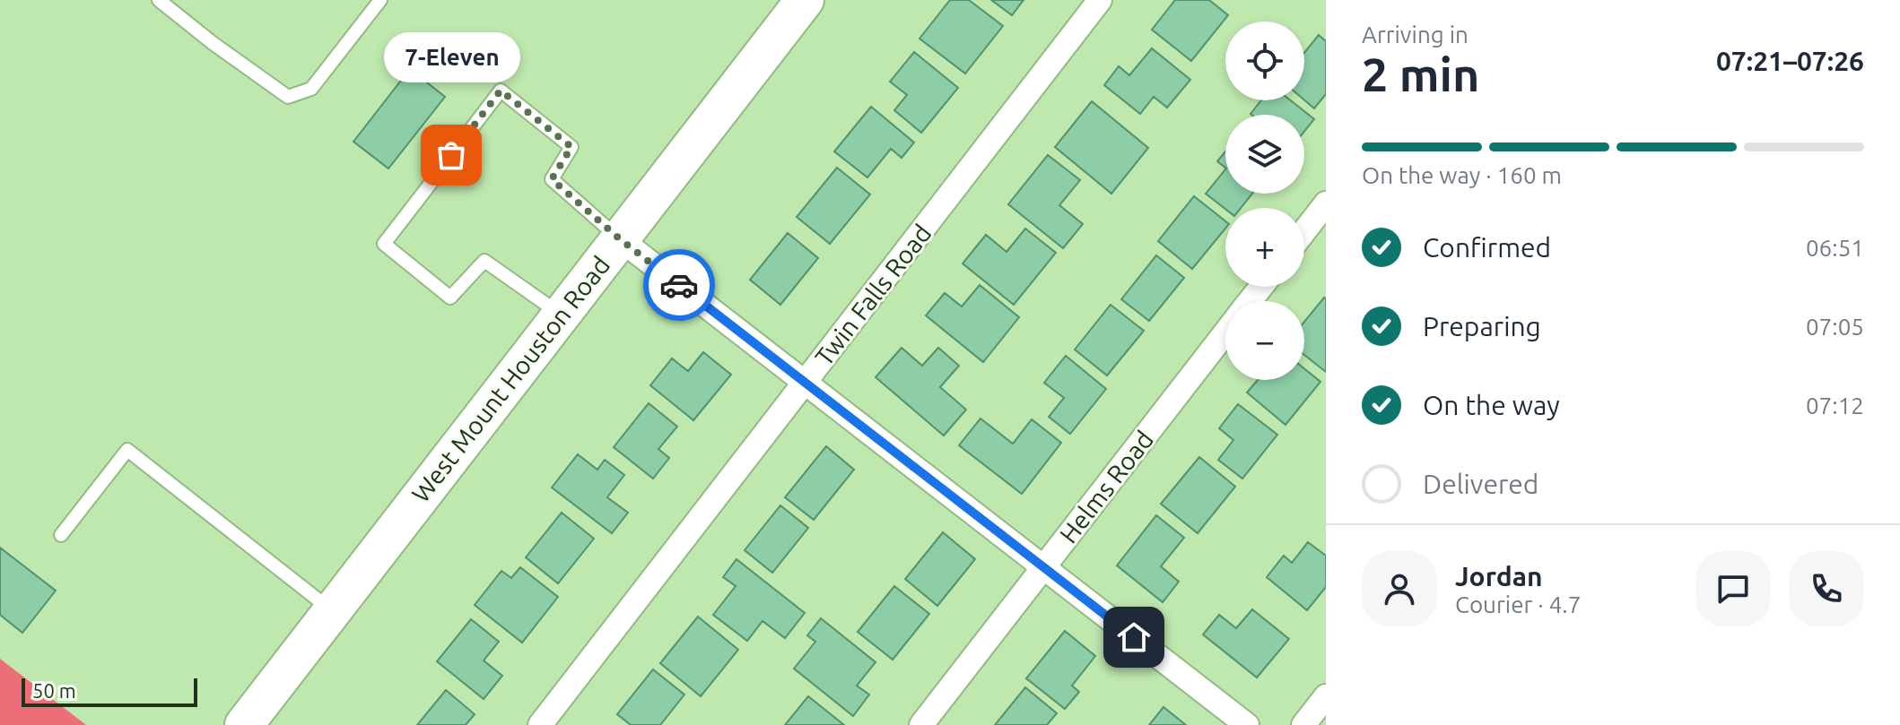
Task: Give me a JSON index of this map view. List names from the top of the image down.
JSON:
{
  "streets": {
    "main road": ["West Mount Houston Road"],
    "street": ["Twin Falls Road", "Helms Road"]
  },
  "places": ["7-Eleven"],
  "scale_bar": "50 m",
  "page": {
    "heading": ["2 min", "Arriving in", "07:21–07:26"],
    "panel": ["Jordan", "Courier · 4.7"],
    "map_buttons": ["+", "−"],
    "bubble": "7-Eleven",
    "bar": "On the way · 160 m",
    "list": [
      ["Confirmed", "06:51"],
      ["Preparing", "07:05"],
      ["On the way", "07:12"],
      "Delivered"
    ],
    "scale": "50 m"
  }
}
